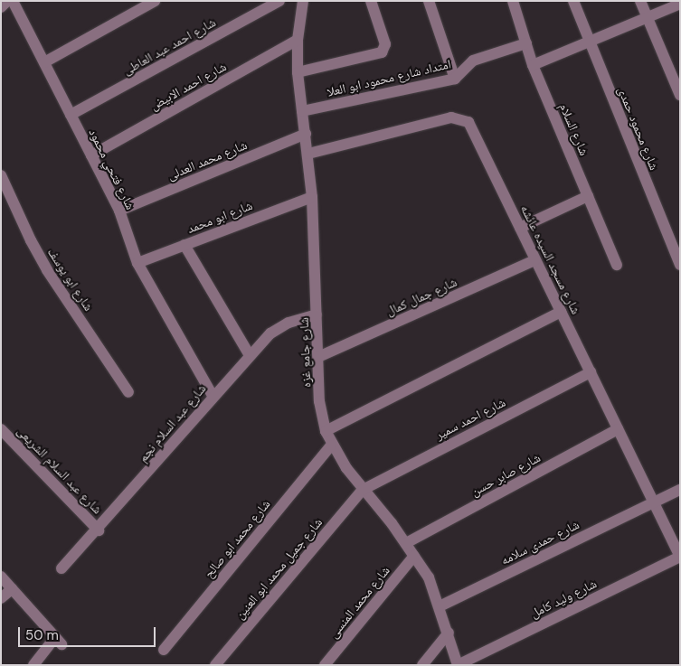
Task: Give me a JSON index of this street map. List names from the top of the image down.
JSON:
{
  "streets": {
    "street": [
      "شارع احمد عبد العاطى",
      "امتداد شارع محمود ابو العلا",
      "شارع احمد الابيض",
      "شارع محمود حمدى",
      "شارع السلام",
      "شارع محمد العدلى",
      "شارع فتحي محمود",
      "شارع ابو محمد",
      "شارع مسجد السيده عائشه",
      "شارع ابو يوسف",
      "شارع جمال كمال",
      "شارع جامع غزه",
      "شارع احمد سمير",
      "شارع عبد السلام نجم",
      "شارع عبد السلام الشريعى",
      "شارع صابر حسن",
      "شارع محمد ابو صالح",
      "شارع حمدى سلامه",
      "شارع جميل محمد ابو العنين",
      "شارع وليد كامل",
      "شارع محمد المنسى"
    ]
  },
  "crossings": [
    ["شارع احمد عبد العاطى", "شارع فتحي محمود"],
    ["امتداد شارع محمود ابو العلا", "شارع السلام"],
    ["امتداد شارع محمود ابو العلا", "شارع جامع غزه"],
    ["شارع احمد الابيض", "شارع فتحي محمود"],
    ["شارع احمد الابيض", "شارع جامع غزه"],
    ["شارع محمد العدلى", "شارع فتحي محمود"],
    ["شارع محمد العدلى", "شارع جامع غزه"],
    ["شارع فتحي محمود", "شارع ابو محمد"],
    ["شارع فتحي محمود", "شارع عبد السلام نجم"],
    ["شارع ابو محمد", "شارع جامع غزه"],
    ["شارع مسجد السيده عائشه", "شارع جمال كمال"],
    ["شارع مسجد السيده عائشه", "شارع جامع غزه"],
    ["شارع مسجد السيده عائشه", "شارع احمد سمير"],
    ["شارع مسجد السيده عائشه", "شارع صابر حسن"],
    ["شارع مسجد السيده عائشه", "شارع حمدى سلامه"],
    ["شارع مسجد السيده عائشه", "شارع وليد كامل"],
    ["شارع جمال كمال", "شارع جامع غزه"],
    ["شارع جامع غزه", "شارع احمد سمير"],
    ["شارع جامع غزه", "شارع عبد السلام نجم"],
    ["شارع جامع غزه", "شارع صابر حسن"],
    ["شارع جامع غزه", "شارع محمد ابو صالح"],
    ["شارع جامع غزه", "شارع حمدى سلامه"],
    ["شارع جامع غزه", "شارع جميل محمد ابو العنين"],
    ["شارع جامع غزه", "شارع وليد كامل"],
    ["شارع جامع غزه", "شارع محمد المنسى"],
    ["شارع احمد سمير", "شارع جميل محمد ابو العنين"],
    ["شارع عبد السلام نجم", "شارع عبد السلام الشريعى"]
  ],
  "scale_bar": "50 m"
}
